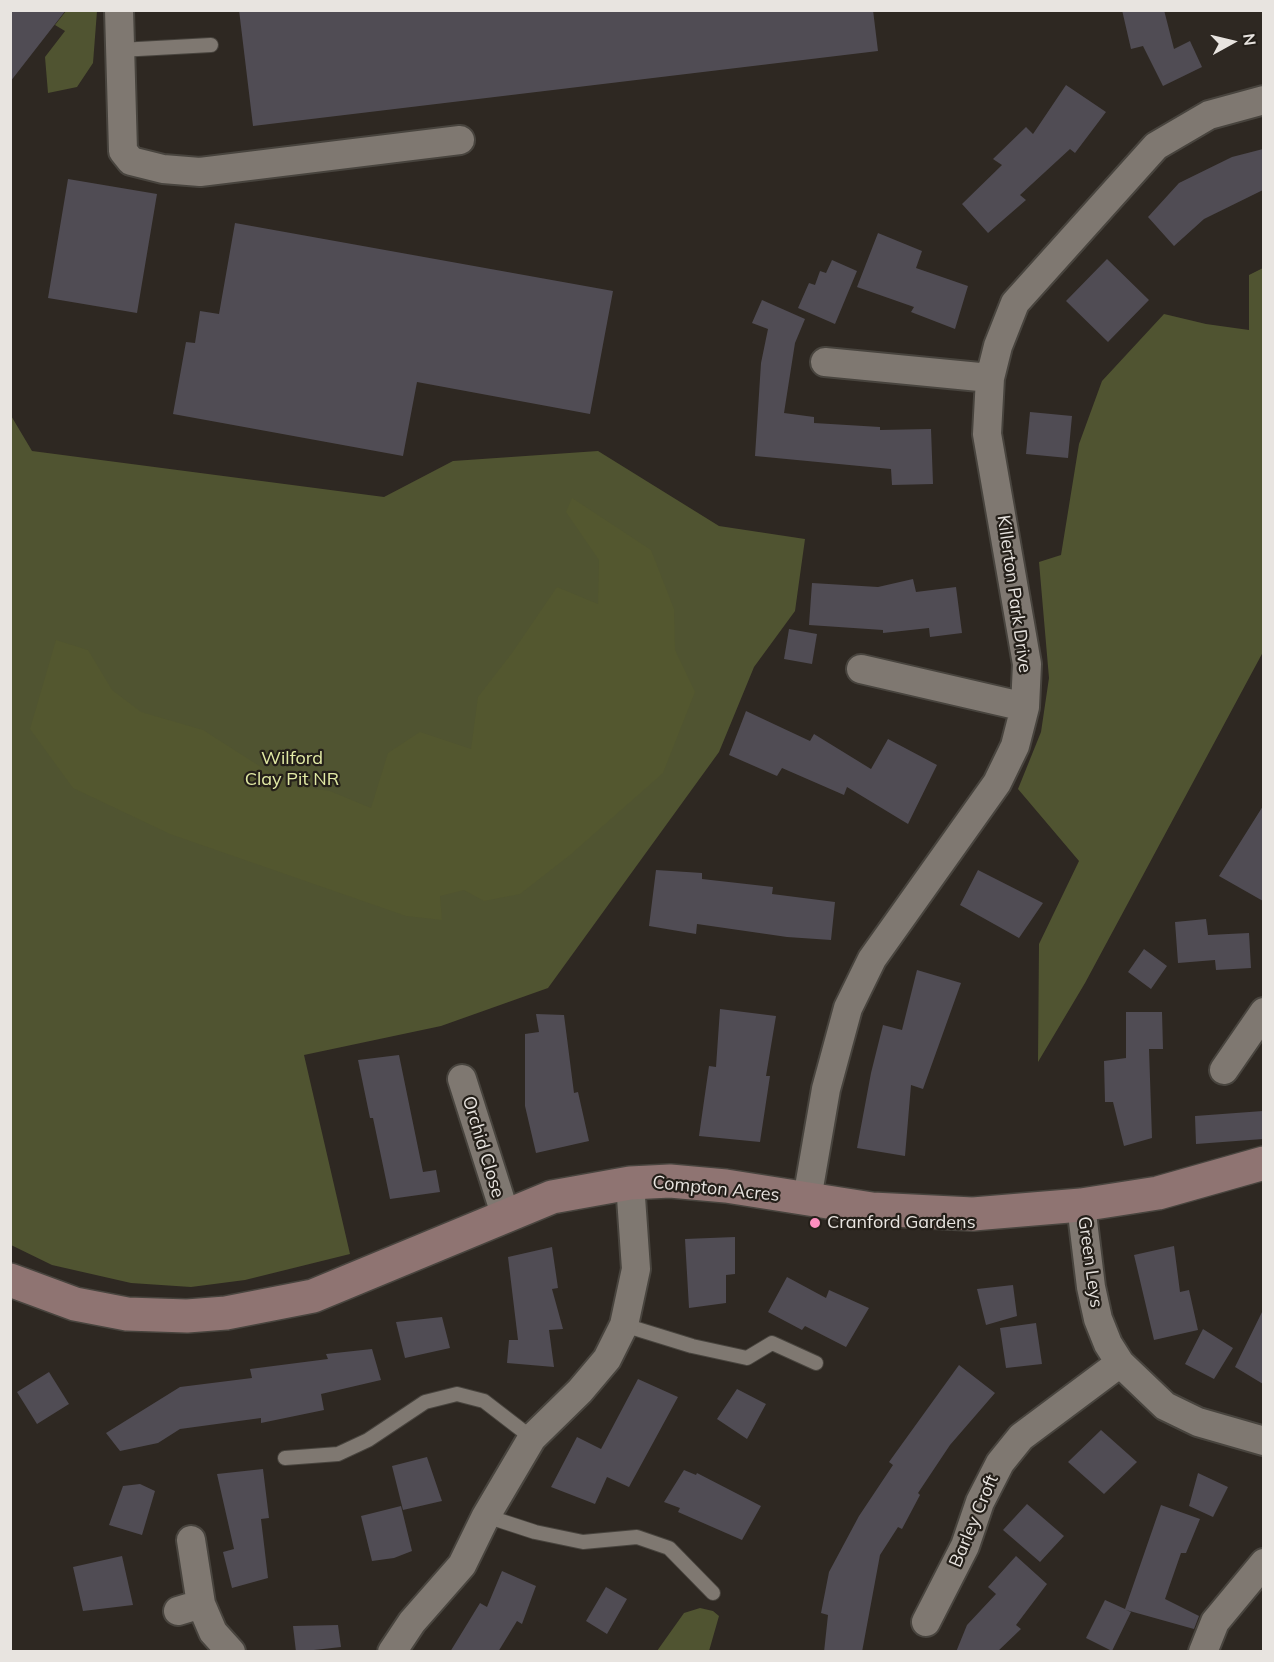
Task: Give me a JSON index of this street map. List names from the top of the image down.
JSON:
{
  "streets": {
    "street": [
      "Killerton Park Drive",
      "Orchid Close",
      "Compton Acres",
      "Green Leys",
      "Barley Croft"
    ]
  },
  "crossings": [
    ["Killerton Park Drive", "Compton Acres"],
    ["Orchid Close", "Compton Acres"],
    ["Compton Acres", "Green Leys"],
    ["Green Leys", "Barley Croft"]
  ],
  "parks": ["Wilford Clay Pit NR"],
  "places": ["Cranford Gardens"],
  "north": "right"
}
